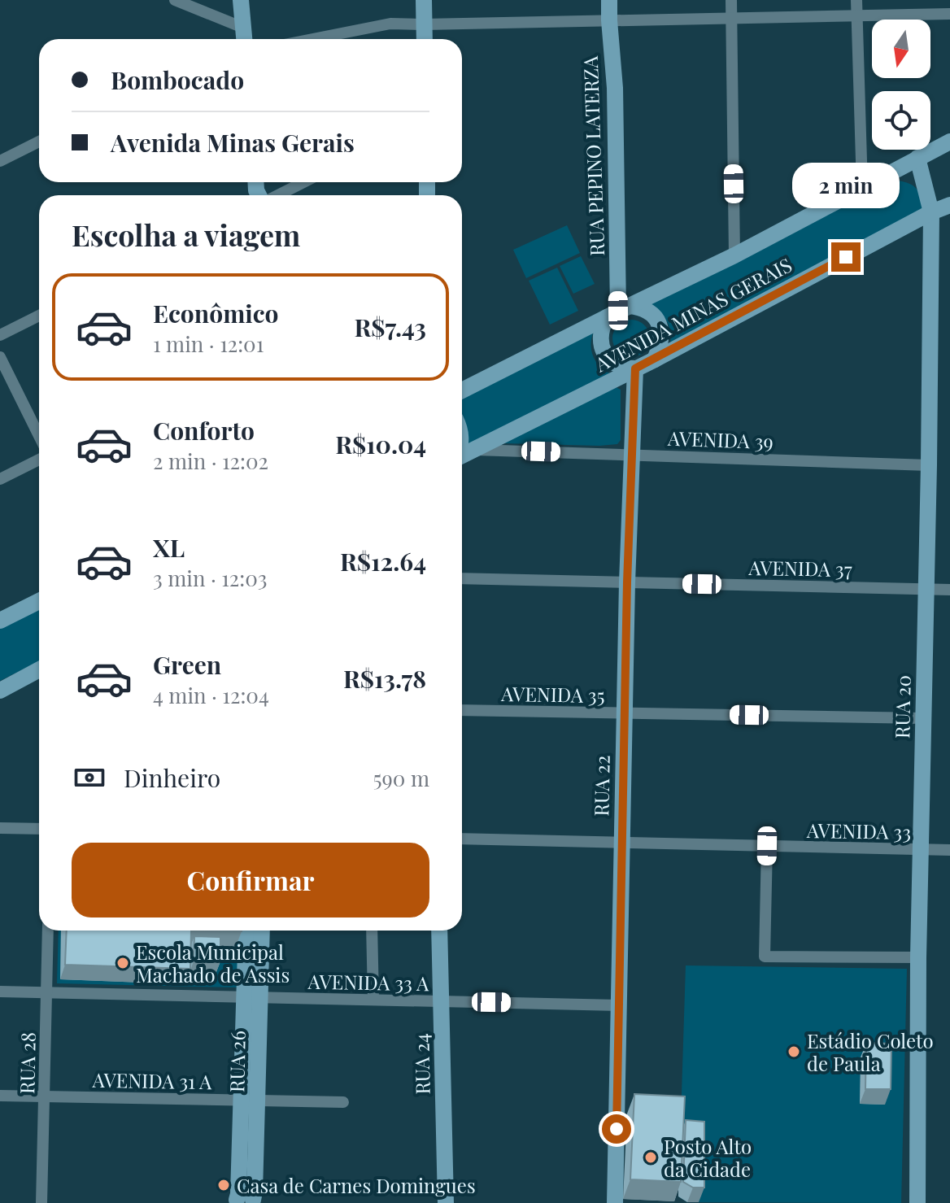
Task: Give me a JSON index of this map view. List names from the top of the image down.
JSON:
{
  "streets": {
    "street": [
      "RUA PEPINO LATERZA",
      "AVENIDA MINAS GERAIS",
      "AVENIDA 39",
      "AVENIDA 37",
      "AVENIDA 35",
      "RUA 20",
      "RUA 22",
      "AVENIDA 33",
      "AVENIDA 33 A",
      "RUA 26",
      "RUA 28",
      "RUA 24",
      "AVENIDA 31 A"
    ]
  },
  "crossings": [
    ["RUA PEPINO LATERZA", "AVENIDA MINAS GERAIS"],
    ["RUA PEPINO LATERZA", "RUA 22"],
    ["AVENIDA MINAS GERAIS", "AVENIDA 39"],
    ["AVENIDA MINAS GERAIS", "RUA 20"],
    ["AVENIDA MINAS GERAIS", "RUA 22"],
    ["AVENIDA 39", "RUA 20"],
    ["AVENIDA 39", "RUA 22"],
    ["AVENIDA 37", "RUA 20"],
    ["AVENIDA 37", "RUA 22"],
    ["AVENIDA 35", "RUA 20"],
    ["AVENIDA 35", "RUA 22"],
    ["RUA 20", "AVENIDA 33"],
    ["RUA 22", "AVENIDA 33"],
    ["RUA 22", "AVENIDA 33 A"],
    ["AVENIDA 33 A", "RUA 26"],
    ["AVENIDA 33 A", "RUA 28"],
    ["AVENIDA 33 A", "RUA 24"],
    ["RUA 26", "AVENIDA 31 A"],
    ["RUA 28", "AVENIDA 31 A"]
  ],
  "places": [
    "Escola Municipal Machado de Assis",
    "Estádio Coleto de Paula",
    "Posto Alto da Cidade",
    "Casa de Carnes Domingues"
  ],
  "north": "bottom",
  "page": {
    "banner": ["Bombocado", "Avenida Minas Gerais"],
    "bubble": "2 min",
    "heading": "Escolha a viagem",
    "list": [
      {
        "name": "Econômico",
        "note": "1 min · 12:01",
        "value": "R$7.43"
      },
      {
        "name": "Conforto",
        "note": "2 min · 12:02",
        "value": "R$10.04"
      },
      {
        "name": "XL",
        "note": "3 min · 12:03",
        "value": "R$12.64"
      },
      {
        "name": "Green",
        "note": "4 min · 12:04",
        "value": "R$13.78"
      }
    ],
    "pay": ["Dinheiro", "590 m"],
    "buttons": "Confirmar"
  }
}
